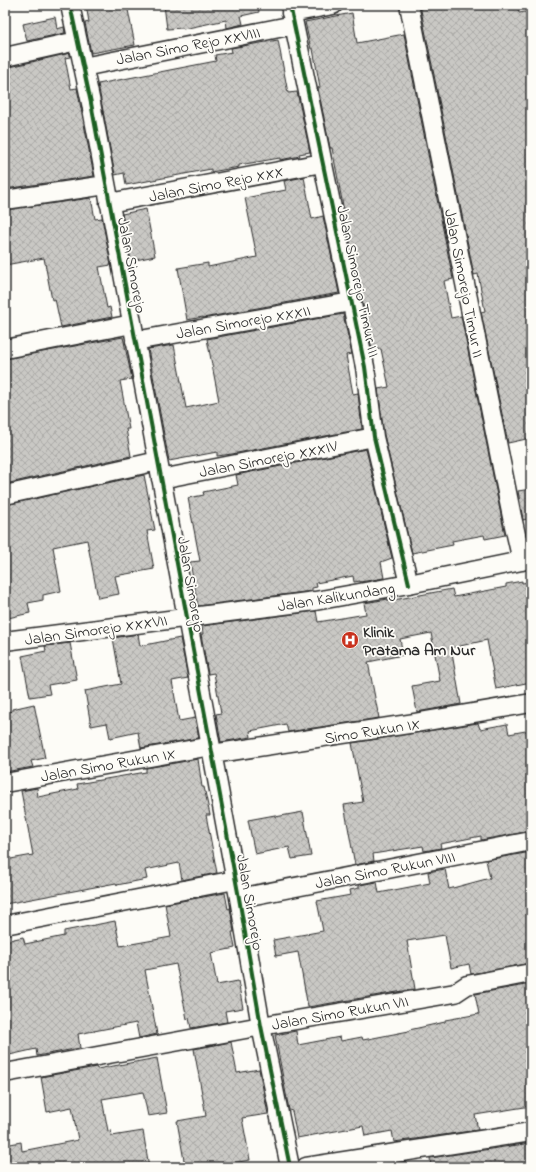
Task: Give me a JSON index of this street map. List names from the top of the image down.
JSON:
{
  "streets": {
    "street": [
      "Jalan Simo Rejo XXVIII",
      "Jalan Simo Rejo XXX",
      "Jalan Simorejo",
      "Jalan Simorejo Timur III",
      "Jalan Simorejo Timur II",
      "Jalan Simorejo XXXII",
      "Jalan Simorejo XXXIV",
      "Jalan Kalikundang",
      "Jalan Simorejo XXXVII",
      "Simo Rukun IX",
      "Jalan Simo Rukun IX",
      "Jalan Simo Rukun VIII",
      "Jalan Simo Rukun VII"
    ]
  },
  "crossings": [
    ["Jalan Simo Rejo XXVIII", "Jalan Simorejo"],
    ["Jalan Simo Rejo XXVIII", "Jalan Simorejo Timur III"],
    ["Jalan Simo Rejo XXX", "Jalan Simorejo"],
    ["Jalan Simo Rejo XXX", "Jalan Simorejo Timur III"],
    ["Jalan Simorejo", "Jalan Simorejo XXXII"],
    ["Jalan Simorejo", "Jalan Simorejo XXXIV"],
    ["Jalan Simorejo", "Jalan Kalikundang"],
    ["Jalan Simorejo", "Jalan Simorejo XXXVII"],
    ["Jalan Simorejo", "Simo Rukun IX"],
    ["Jalan Simorejo", "Jalan Simo Rukun IX"],
    ["Jalan Simorejo", "Jalan Simo Rukun VIII"],
    ["Jalan Simorejo", "Jalan Simo Rukun VII"],
    ["Jalan Simorejo Timur III", "Jalan Simorejo XXXII"],
    ["Jalan Simorejo Timur III", "Jalan Simorejo XXXIV"],
    ["Jalan Simorejo Timur III", "Jalan Kalikundang"],
    ["Jalan Simorejo Timur II", "Jalan Kalikundang"],
    ["Jalan Kalikundang", "Jalan Simorejo XXXVII"],
    ["Simo Rukun IX", "Jalan Simo Rukun IX"]
  ],
  "places": {
    "hospital": ["Klinik Pratama Am Nur"]
  }
}
